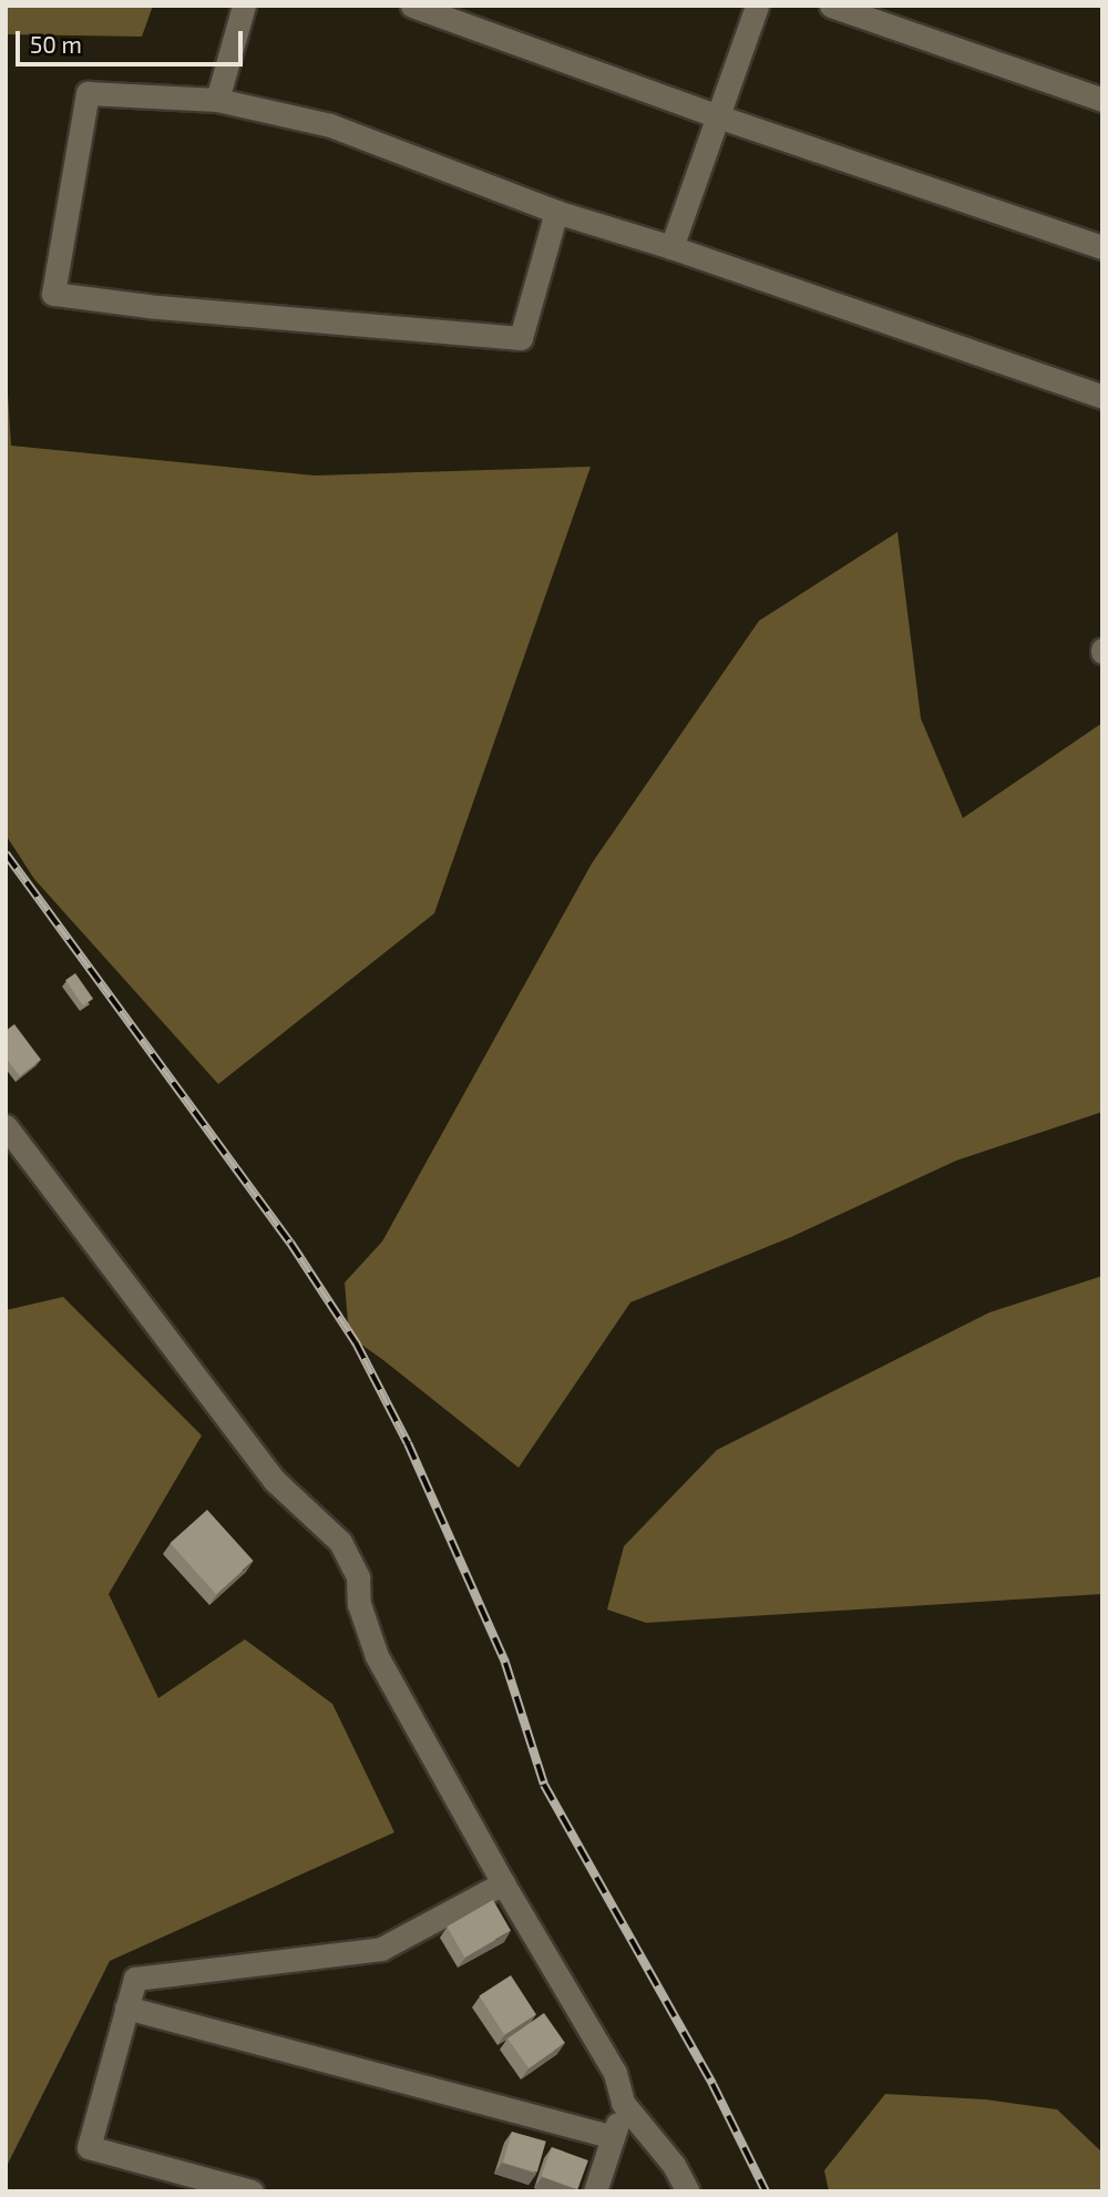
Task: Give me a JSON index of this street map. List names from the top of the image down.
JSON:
{
  "scale_bar": "50 m"
}
